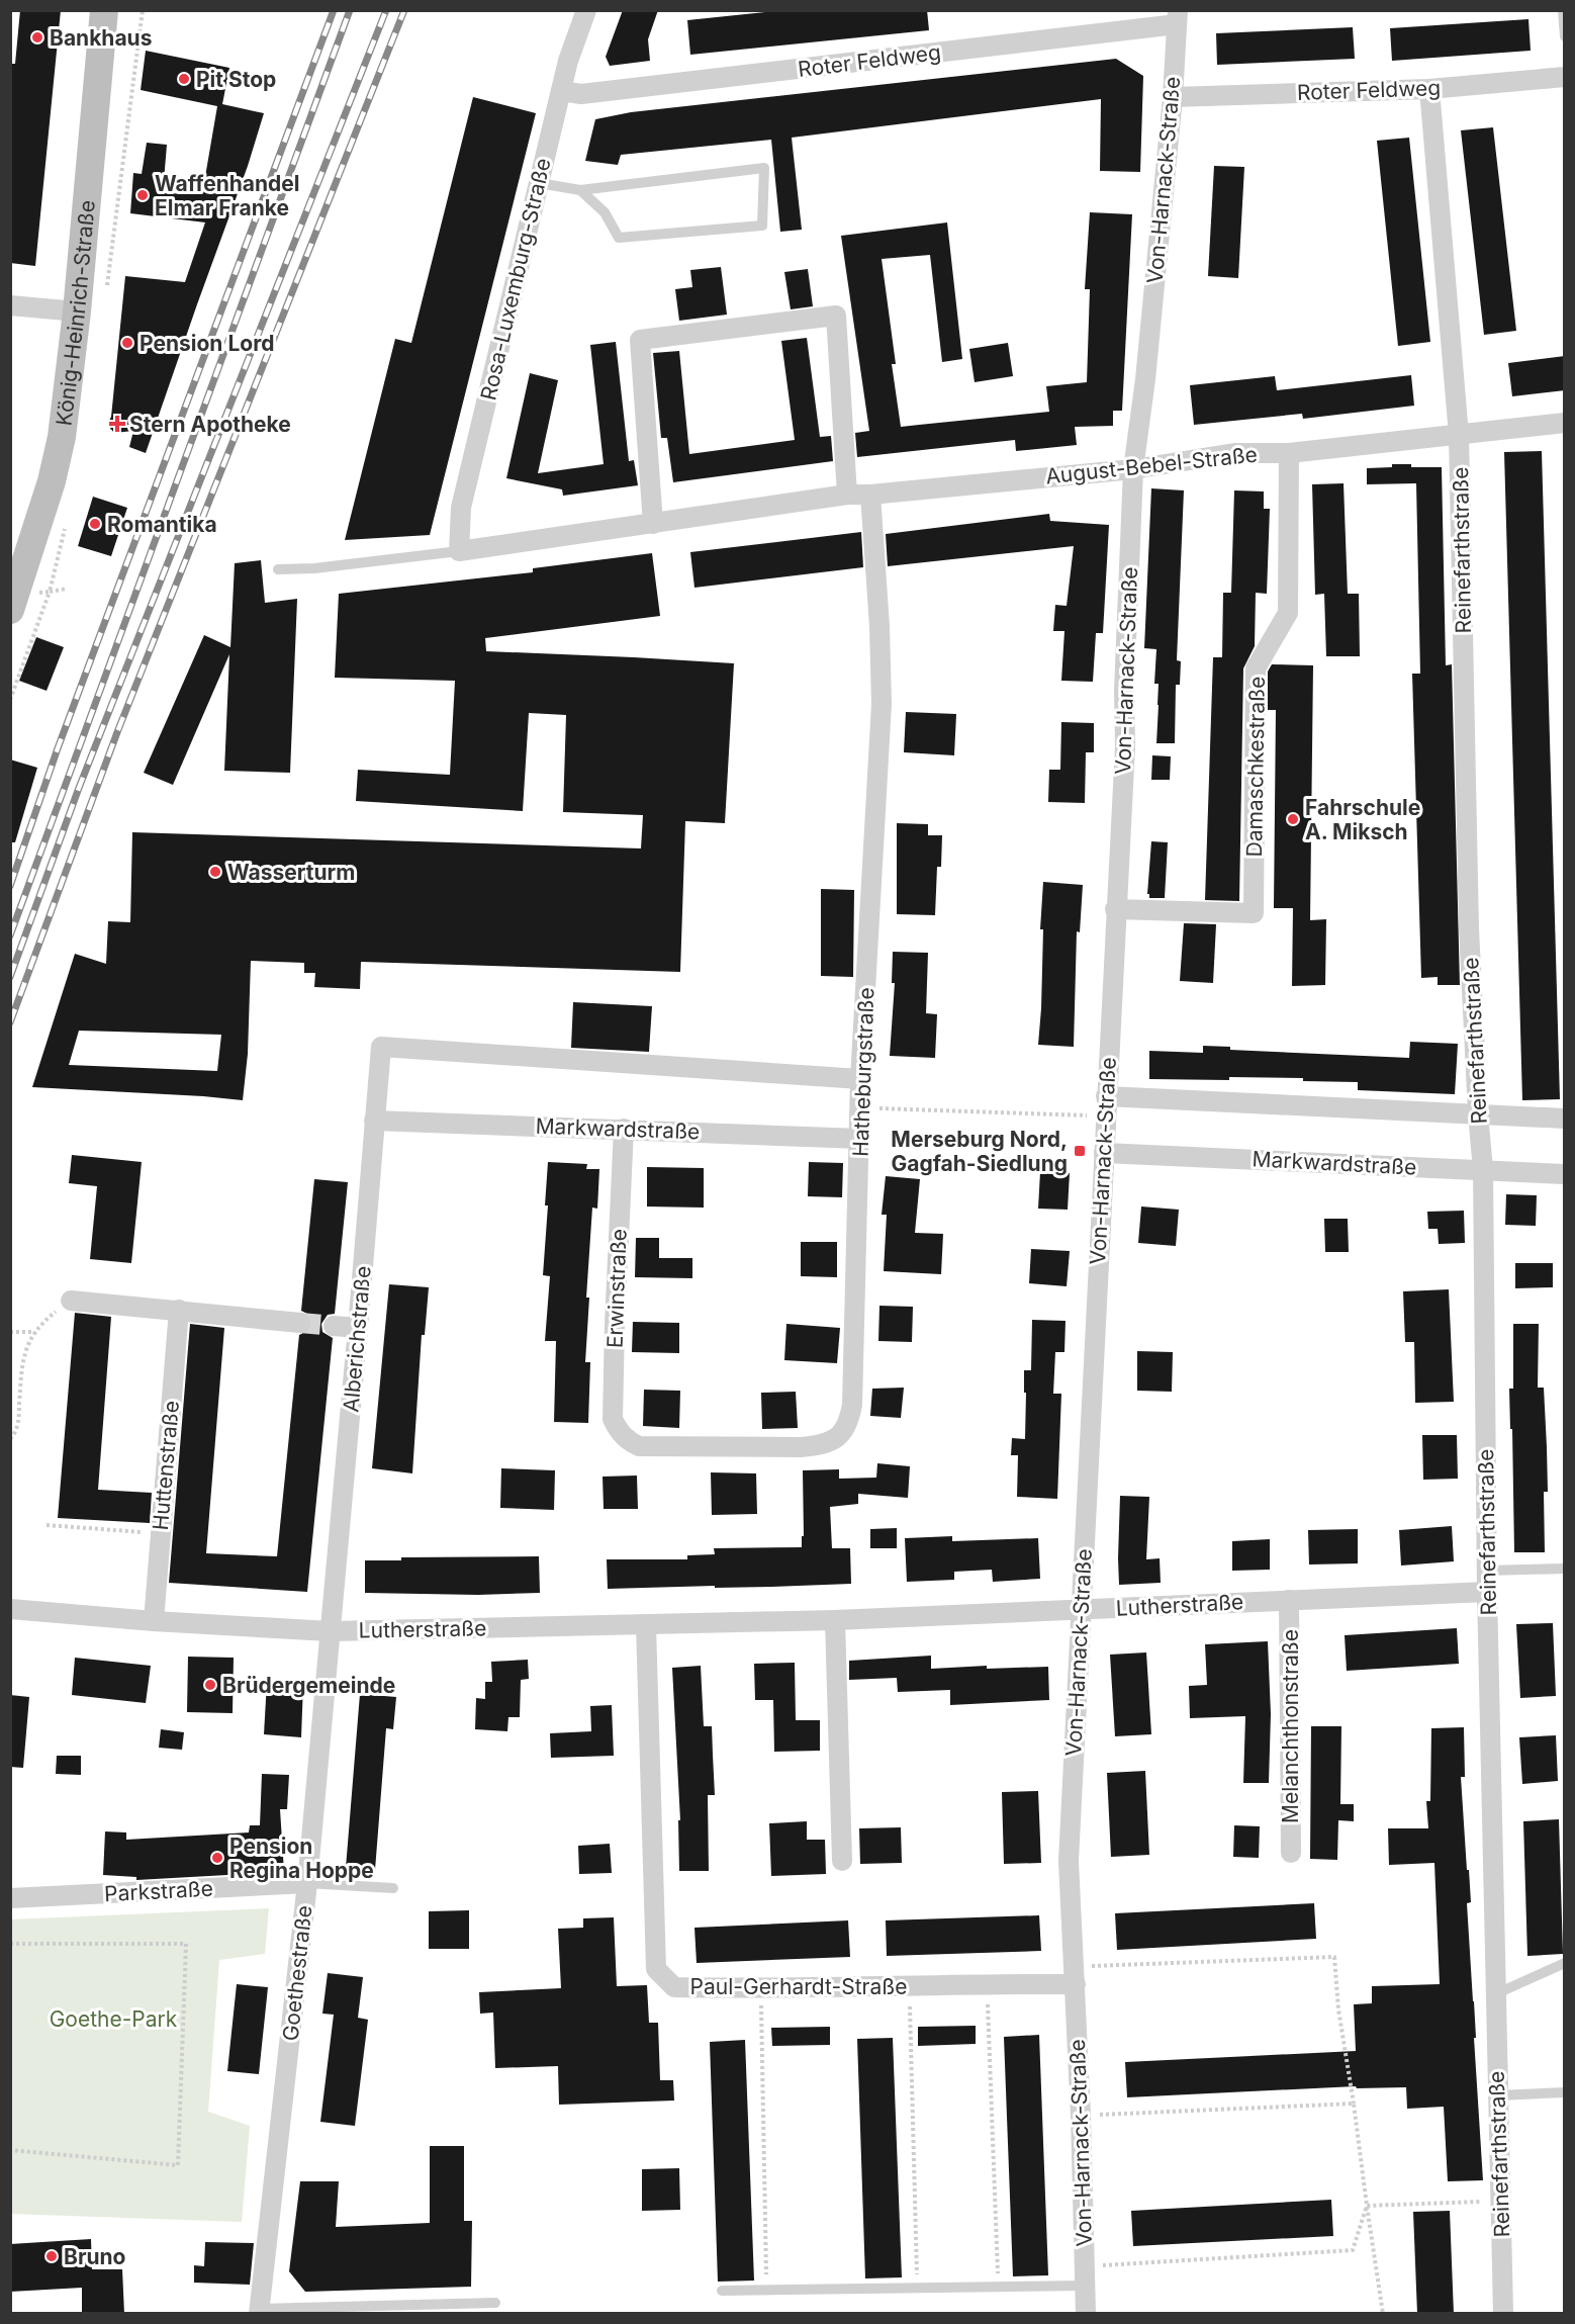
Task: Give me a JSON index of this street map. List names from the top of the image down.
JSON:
{
  "streets": {
    "main road": ["König-Heinrich-Straße"],
    "street": [
      "Roter Feldweg",
      "Von-Harnack-Straße",
      "Rosa-Luxemburg-Straße",
      "August-Bebel-Straße",
      "Reinefarthstraße",
      "Damaschkestraße",
      "Hatheburgstraße",
      "Markwardstraße",
      "Erwinstraße",
      "Alberichstraße",
      "Huttenstraße",
      "Lutherstraße",
      "Melanchthonstraße",
      "Parkstraße",
      "Goethestraße",
      "Paul-Gerhardt-Straße"
    ]
  },
  "crossings": [
    ["Roter Feldweg", "Von-Harnack-Straße"],
    ["Roter Feldweg", "Rosa-Luxemburg-Straße"],
    ["Roter Feldweg", "Reinefarthstraße"],
    ["Von-Harnack-Straße", "August-Bebel-Straße"],
    ["Von-Harnack-Straße", "Damaschkestraße"],
    ["Von-Harnack-Straße", "Markwardstraße"],
    ["Von-Harnack-Straße", "Lutherstraße"],
    ["Von-Harnack-Straße", "Paul-Gerhardt-Straße"],
    ["Rosa-Luxemburg-Straße", "August-Bebel-Straße"],
    ["August-Bebel-Straße", "Reinefarthstraße"],
    ["August-Bebel-Straße", "Damaschkestraße"],
    ["August-Bebel-Straße", "Hatheburgstraße"],
    ["Reinefarthstraße", "Markwardstraße"],
    ["Reinefarthstraße", "Lutherstraße"],
    ["Hatheburgstraße", "Markwardstraße"],
    ["Hatheburgstraße", "Erwinstraße"],
    ["Hatheburgstraße", "Alberichstraße"],
    ["Markwardstraße", "Erwinstraße"],
    ["Markwardstraße", "Alberichstraße"],
    ["Alberichstraße", "Lutherstraße"],
    ["Alberichstraße", "Goethestraße"],
    ["Huttenstraße", "Lutherstraße"],
    ["Lutherstraße", "Melanchthonstraße"],
    ["Lutherstraße", "Goethestraße"],
    ["Lutherstraße", "Paul-Gerhardt-Straße"],
    ["Parkstraße", "Goethestraße"]
  ],
  "parks": ["Goethe-Park"],
  "places": {
    "other": [
      "Bankhaus",
      "Pit Stop",
      "Waffenhandel Elmar Franke",
      "Pension Lord",
      "Romantika",
      "Fahrschule A. Miksch",
      "Wasserturm",
      "Brüdergemeinde",
      "Pension Regina Hoppe",
      "Bruno"
    ],
    "health": ["Stern Apotheke"],
    "transit": ["Merseburg Nord, Gagfah-Siedlung"]
  }
}
